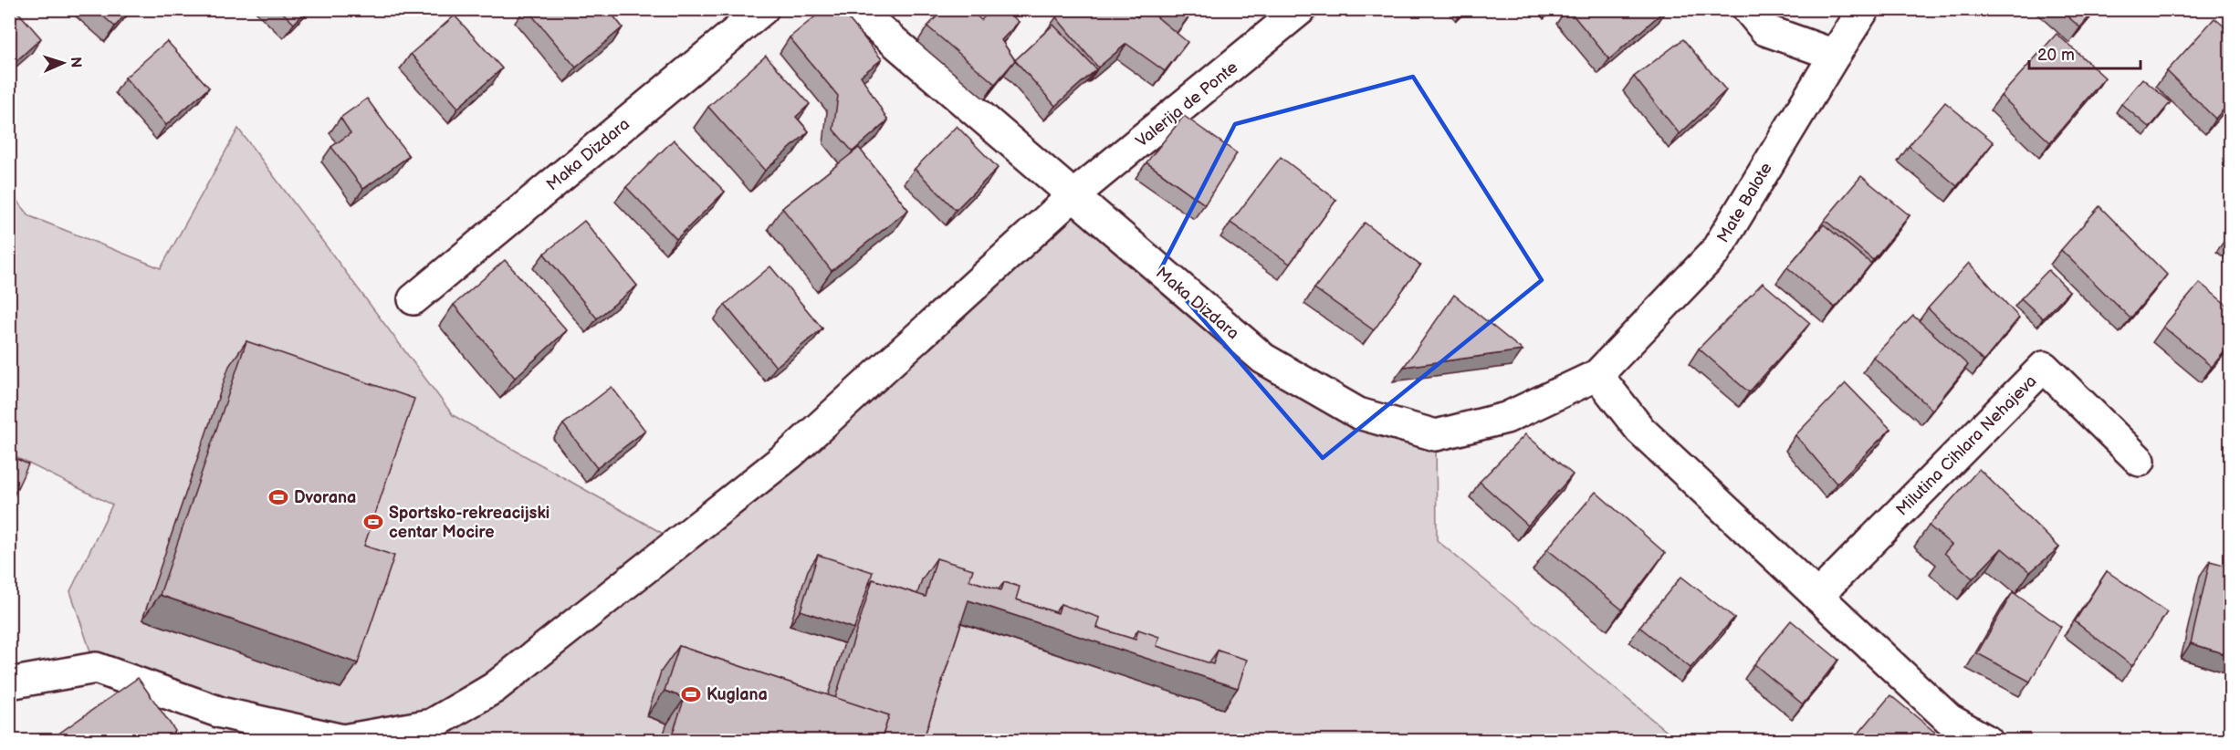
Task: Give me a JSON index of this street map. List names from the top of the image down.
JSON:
{
  "streets": {
    "street": [
      "Valerija de Ponte",
      "Maka Dizdara",
      "Mate Balote",
      "Milutina Cihlara Nehajeva"
    ]
  },
  "crossings": [
    ["Valerija de Ponte", "Maka Dizdara"],
    ["Maka Dizdara", "Mate Balote"]
  ],
  "places": {
    "sports": ["Dvorana", "Sportsko-rekreacijski centar Mocire", "Kuglana"]
  },
  "scale_bar": "20 m",
  "north": "right"
}
